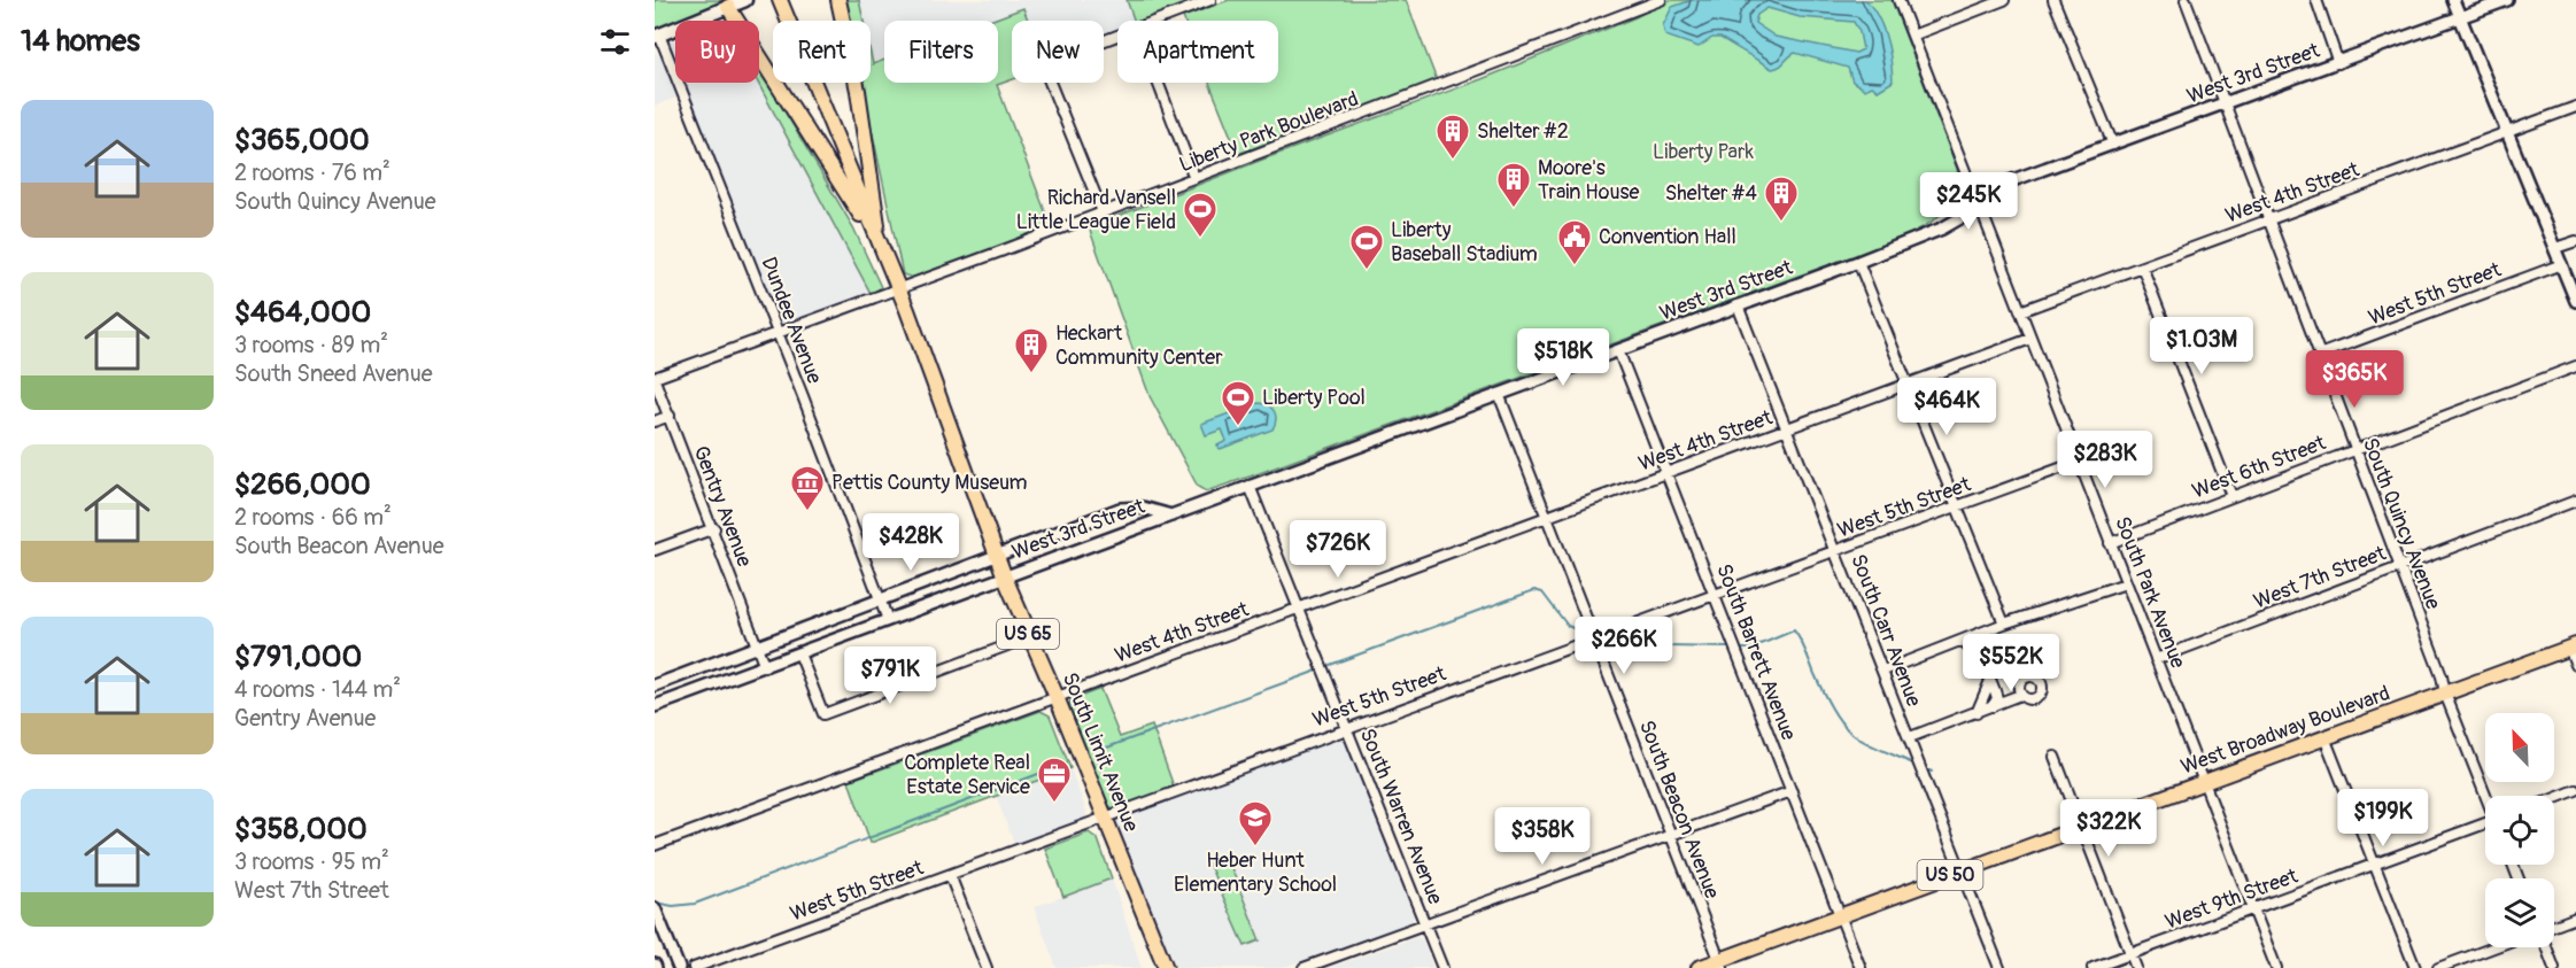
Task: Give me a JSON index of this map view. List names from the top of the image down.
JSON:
{
  "streets": {
    "highway": [
      "US 65",
      "West Broadway Boulevard",
      "South Limit Avenue",
      "US 50"
    ],
    "street": [
      "West 3rd Street",
      "Liberty Park Boulevard",
      "West 4th Street",
      "West 5th Street",
      "Dundee Avenue",
      "West 6th Street",
      "Gentry Avenue",
      "South Quincy Avenue",
      "West 7th Street",
      "South Park Avenue",
      "South Carr Avenue",
      "South Barrett Avenue",
      "South Beacon Avenue",
      "South Warren Avenue",
      "West 9th Street"
    ]
  },
  "crossings": [
    ["West 3rd Street", "Dundee Avenue"],
    ["West 3rd Street", "Gentry Avenue"],
    ["West 3rd Street", "South Quincy Avenue"],
    ["West 3rd Street", "South Park Avenue"],
    ["West 3rd Street", "South Carr Avenue"],
    ["West 3rd Street", "South Barrett Avenue"],
    ["West 3rd Street", "South Limit Avenue"],
    ["West 3rd Street", "South Beacon Avenue"],
    ["West 3rd Street", "South Warren Avenue"],
    ["Liberty Park Boulevard", "Dundee Avenue"],
    ["Liberty Park Boulevard", "Gentry Avenue"],
    ["Liberty Park Boulevard", "South Limit Avenue"],
    ["West 4th Street", "South Quincy Avenue"],
    ["West 4th Street", "South Park Avenue"],
    ["West 4th Street", "South Carr Avenue"],
    ["West 4th Street", "South Barrett Avenue"],
    ["West 4th Street", "South Limit Avenue"],
    ["West 4th Street", "South Beacon Avenue"],
    ["West 4th Street", "South Warren Avenue"],
    ["West 5th Street", "South Quincy Avenue"],
    ["West 5th Street", "South Park Avenue"],
    ["West 5th Street", "South Carr Avenue"],
    ["West 5th Street", "South Barrett Avenue"],
    ["West 5th Street", "South Limit Avenue"],
    ["West 5th Street", "South Beacon Avenue"],
    ["West 5th Street", "South Warren Avenue"],
    ["West 6th Street", "South Quincy Avenue"],
    ["West 6th Street", "South Park Avenue"],
    ["South Quincy Avenue", "West 7th Street"],
    ["South Quincy Avenue", "West Broadway Boulevard"],
    ["West 7th Street", "South Park Avenue"],
    ["South Park Avenue", "West Broadway Boulevard"],
    ["South Park Avenue", "West 9th Street"],
    ["South Carr Avenue", "West Broadway Boulevard"],
    ["US 65", "South Limit Avenue"],
    ["South Barrett Avenue", "West Broadway Boulevard"],
    ["West Broadway Boulevard", "South Beacon Avenue"]
  ],
  "parks": ["Liberty Park"],
  "places": {
    "building": [
      "Shelter #2",
      "Moore's Train House",
      "Shelter #4",
      "Heckart Community Center"
    ],
    "sports": ["Richard Vansell Little League Field", "Liberty Baseball Stadium", "Liberty Pool"],
    "public building": ["Convention Hall"],
    "museum": ["Pettis County Museum"],
    "office": ["Complete Real Estate Service"],
    "school or university": ["Heber Hunt Elementary School"]
  },
  "north": "top left",
  "page": {
    "heading": "14 homes",
    "chip": [
      "Buy",
      "Rent",
      "Filters",
      "New",
      "Apartment"
    ],
    "list": [
      {
        "name": "$365,000",
        "note": "2 rooms · 76 m² · South Quincy Avenue"
      },
      {
        "name": "$464,000",
        "note": "3 rooms · 89 m² · South Sneed Avenue"
      },
      {
        "name": "$266,000",
        "note": "2 rooms · 66 m² · South Beacon Avenue"
      },
      {
        "name": "$791,000",
        "note": "4 rooms · 144 m² · Gentry Avenue"
      },
      {
        "name": "$358,000",
        "note": "3 rooms · 95 m² · West 7th Street"
      }
    ],
    "price": [
      "$245K",
      "$1.03M",
      "$518K",
      "$365K",
      "$464K",
      "$283K",
      "$428K",
      "$726K",
      "$266K",
      "$552K",
      "$791K",
      "$199K",
      "$322K",
      "$358K"
    ]
  }
}
